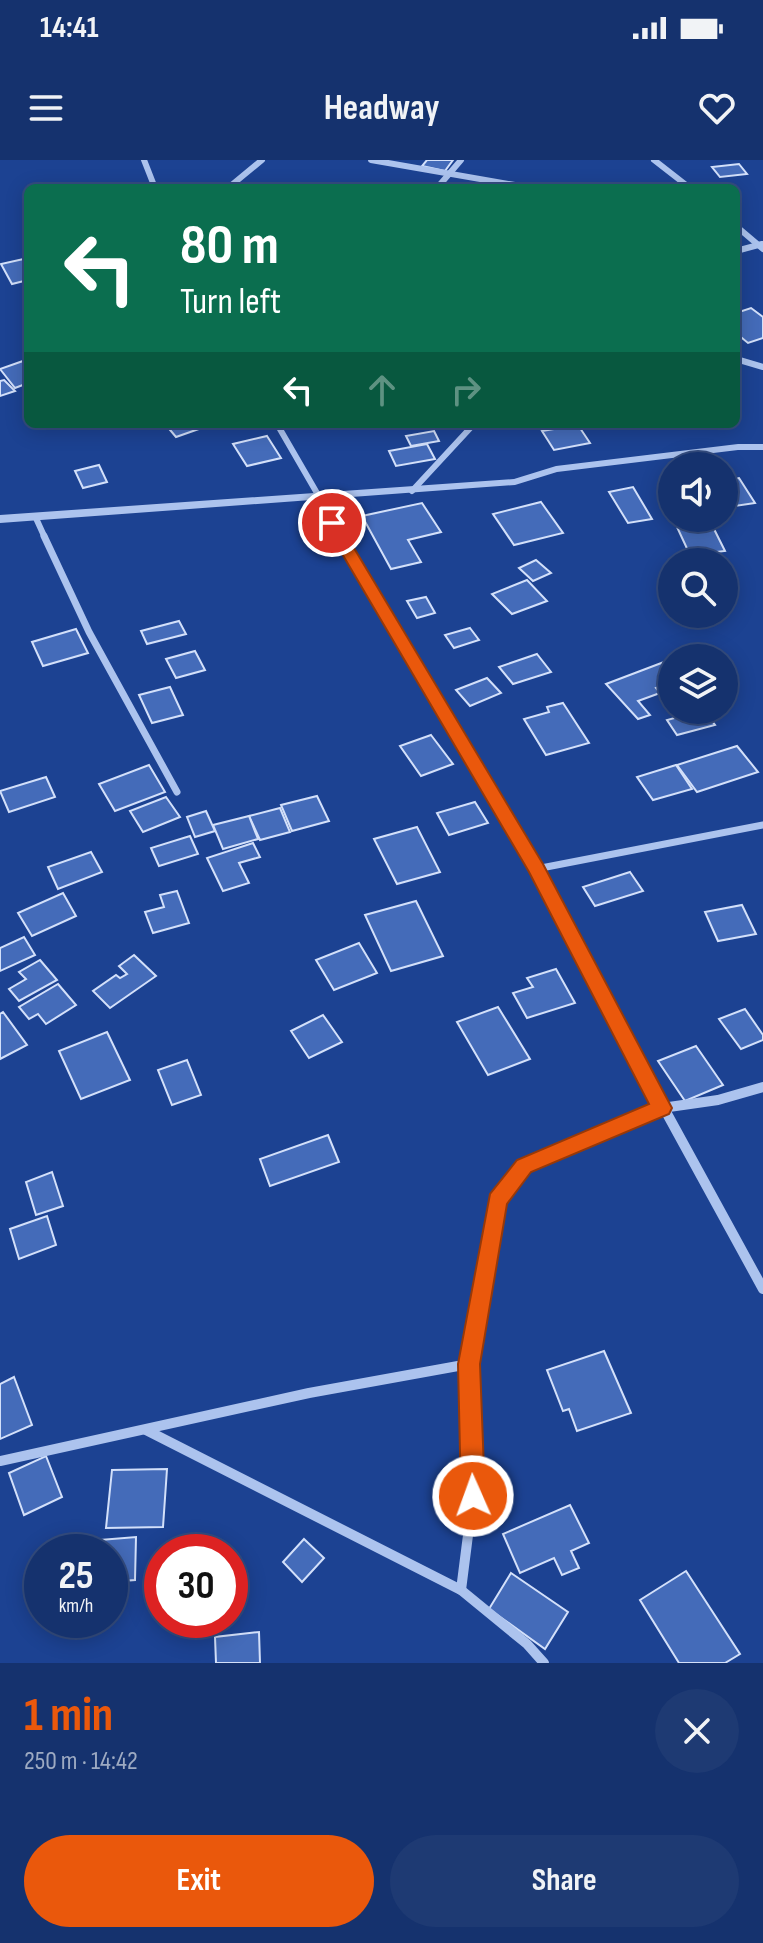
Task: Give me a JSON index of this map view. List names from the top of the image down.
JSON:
{
  "page": {
    "status": "14:41",
    "header": "Headway",
    "turn": ["80 m", "Turn left"],
    "speed": "25 km/h",
    "limit": "30",
    "heading": ["1 min", "250 m · 14:42"],
    "buttons": ["Exit", "Share"]
  }
}
